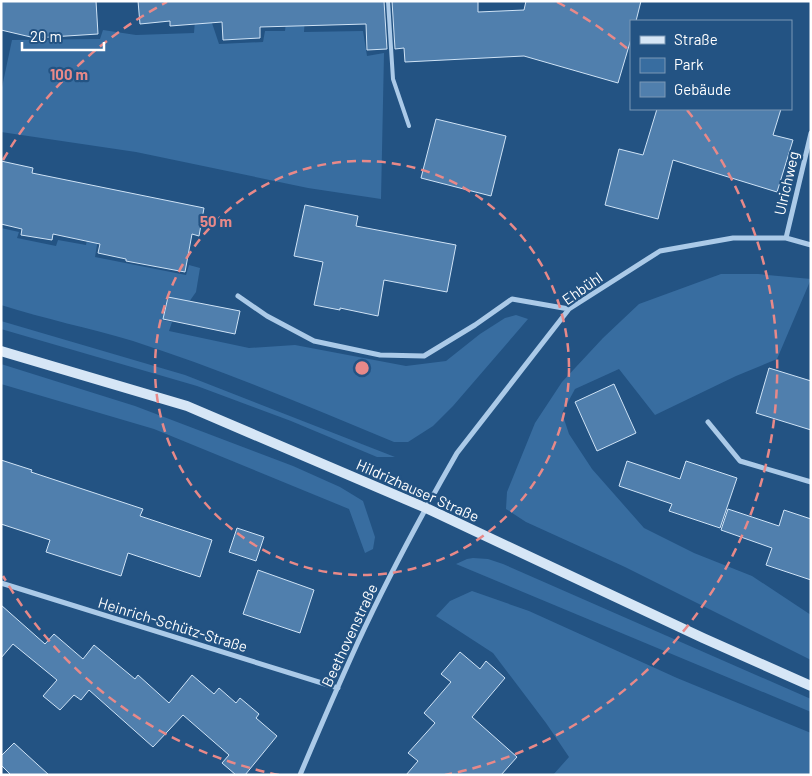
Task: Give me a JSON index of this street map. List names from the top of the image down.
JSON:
{
  "streets": {
    "main road": ["Hildrizhauser Straße"],
    "street": [
      "Ulrichweg",
      "Ehbühl",
      "Heinrich-Schütz-Straße",
      "Beethovenstraße"
    ]
  },
  "crossings": [
    ["Ulrichweg", "Ehbühl"],
    ["Ehbühl", "Hildrizhauser Straße"],
    ["Ehbühl", "Beethovenstraße"],
    ["Hildrizhauser Straße", "Beethovenstraße"],
    ["Heinrich-Schütz-Straße", "Beethovenstraße"]
  ],
  "legend": ["Straße", "Park", "Gebäude"],
  "scale_bar": "20 m",
  "rings": ["100 m", "50 m"]
}
